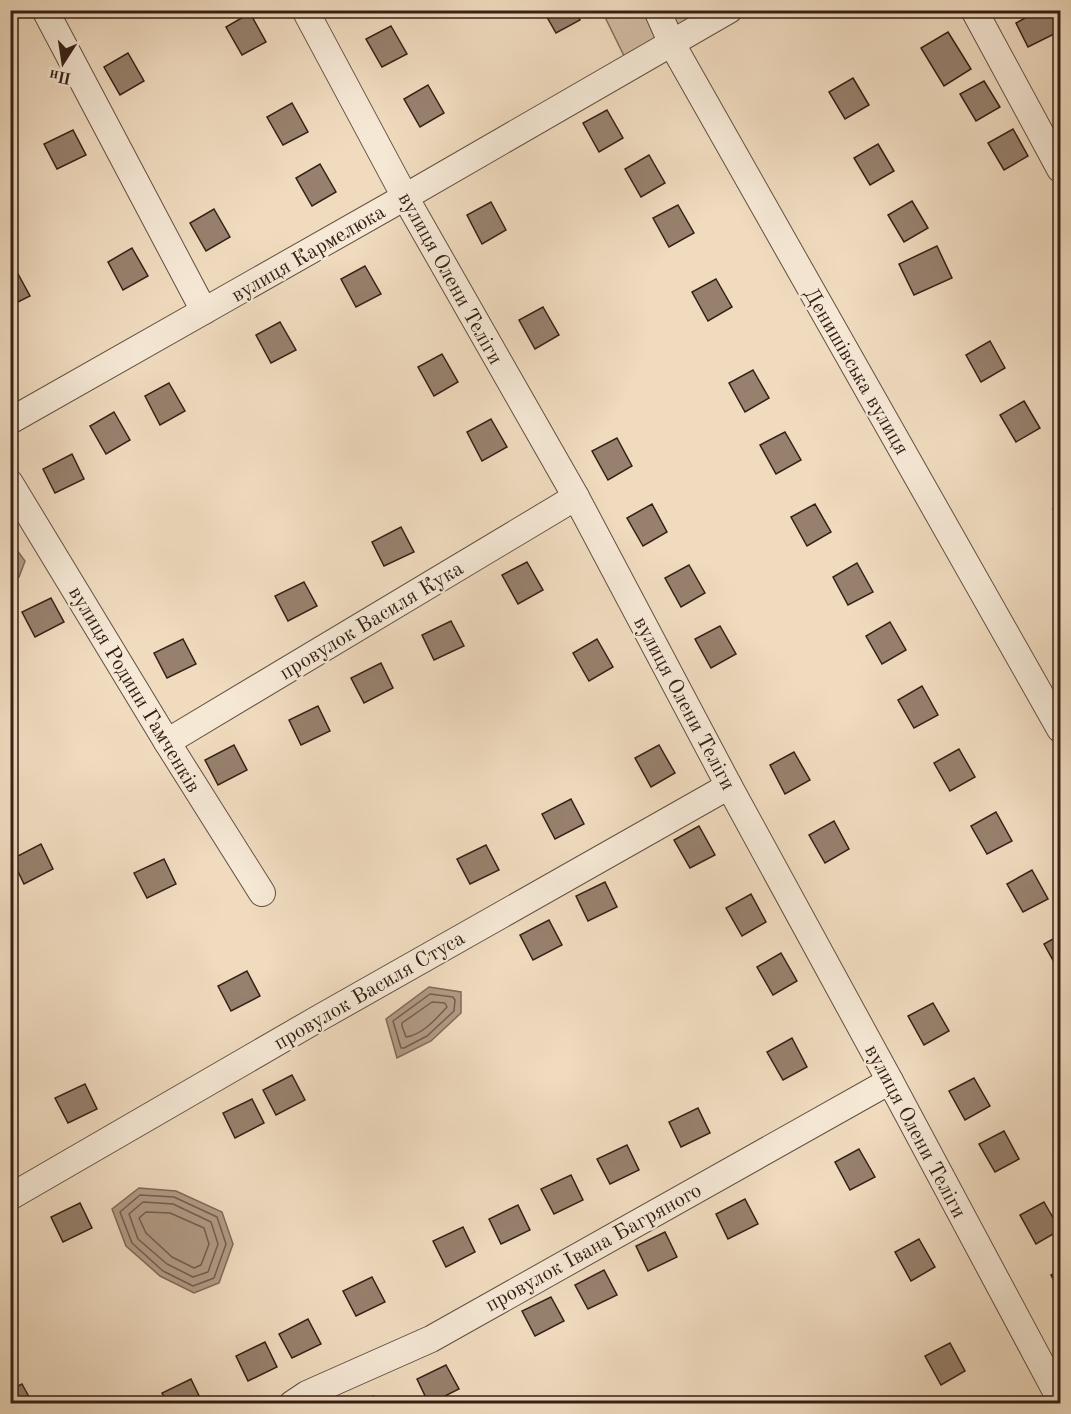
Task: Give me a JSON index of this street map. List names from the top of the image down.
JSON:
{
  "streets": {
    "street": [
      "вулиця Кармелюка",
      "вулиця Олени Теліги",
      "Денишівська вулиця",
      "провулок Василя Кука",
      "вулиця Родини Гамченків",
      "провулок Василя Стуса",
      "провулок Івана Багряного"
    ]
  },
  "crossings": [
    ["вулиця Кармелюка", "вулиця Олени Теліги"],
    ["вулиця Кармелюка", "Денишівська вулиця"],
    ["вулиця Олени Теліги", "провулок Василя Кука"],
    ["вулиця Олени Теліги", "провулок Василя Стуса"],
    ["вулиця Олени Теліги", "провулок Івана Багряного"],
    ["провулок Василя Кука", "вулиця Родини Гамченків"]
  ],
  "north": "bottom"
}
